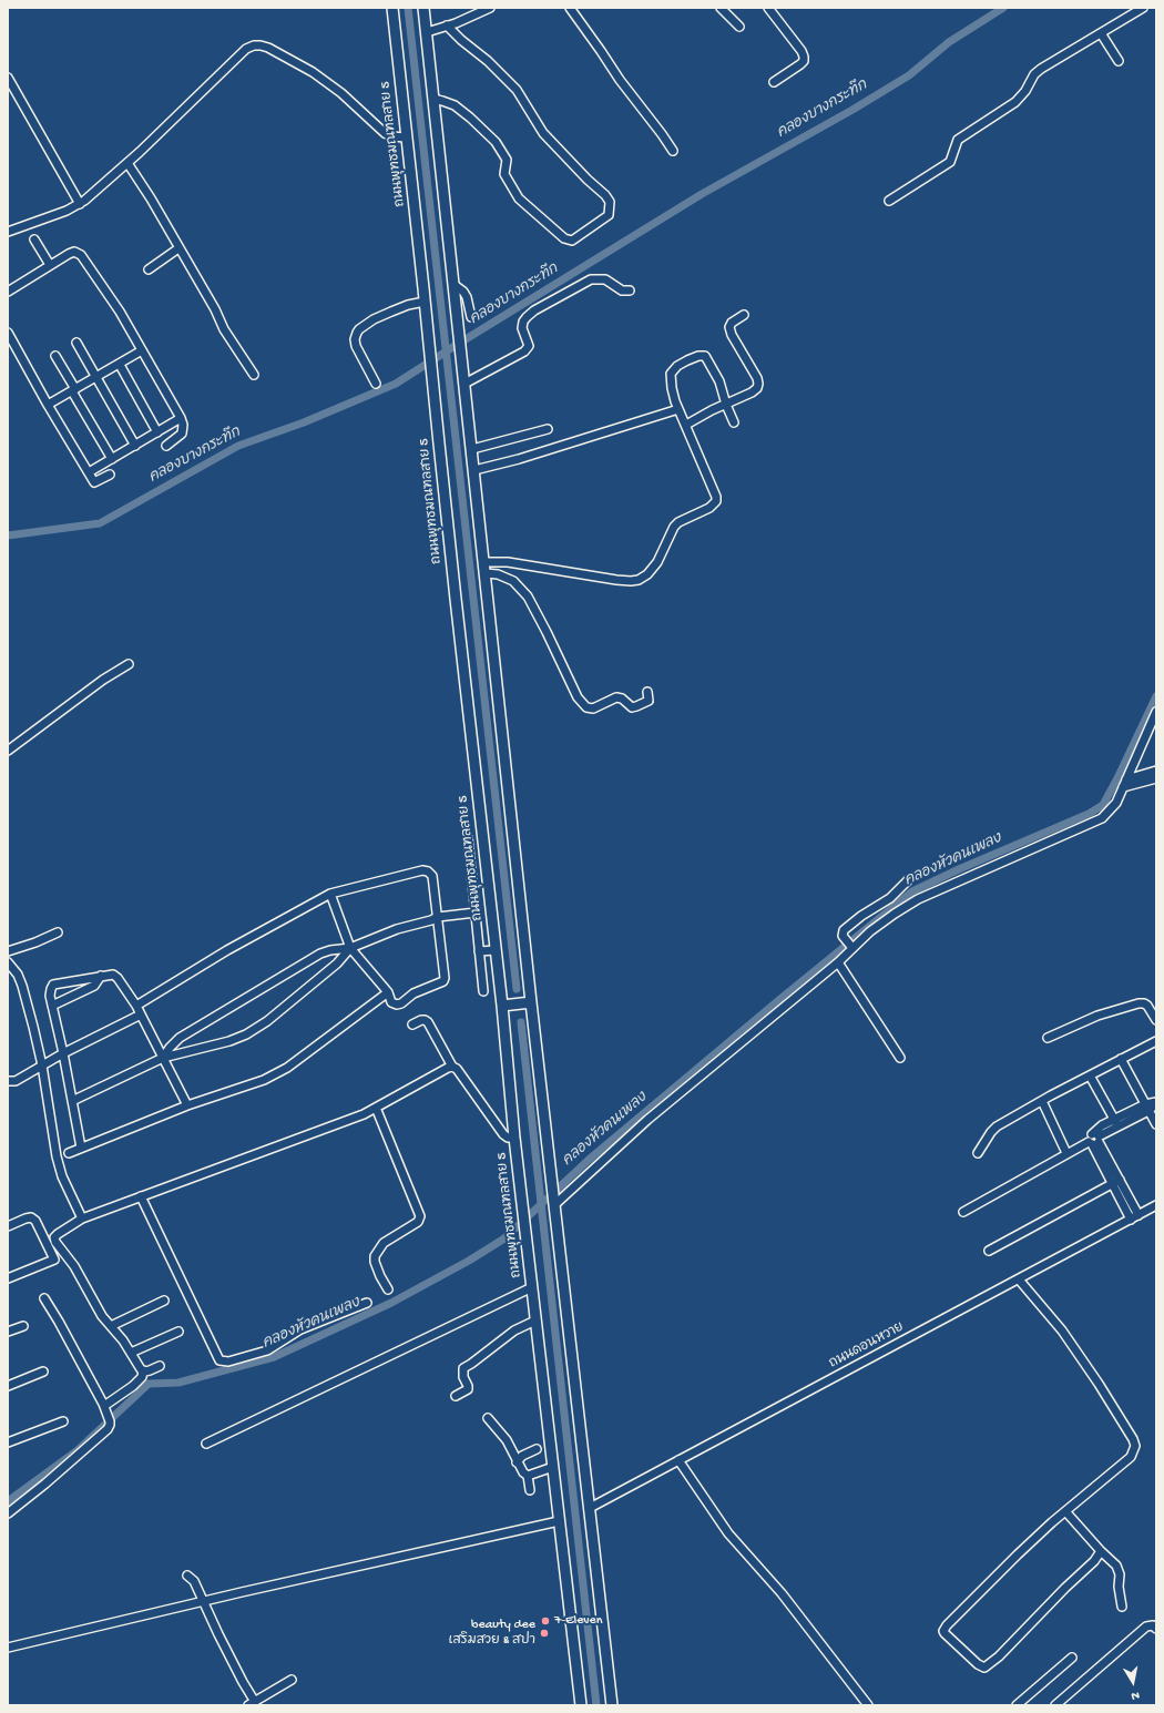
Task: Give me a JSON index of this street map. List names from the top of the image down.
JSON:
{
  "streets": {
    "main road": ["ถนนพุทธมณฑลสาย 5"],
    "street": ["ถนนดอนหวาย"]
  },
  "water": ["คลองบางกระทึก", "คลองหัวคนเพลง"],
  "places": ["7-Eleven", "beauty dee เสริมสวย & สปา"],
  "north": "bottom"
}
